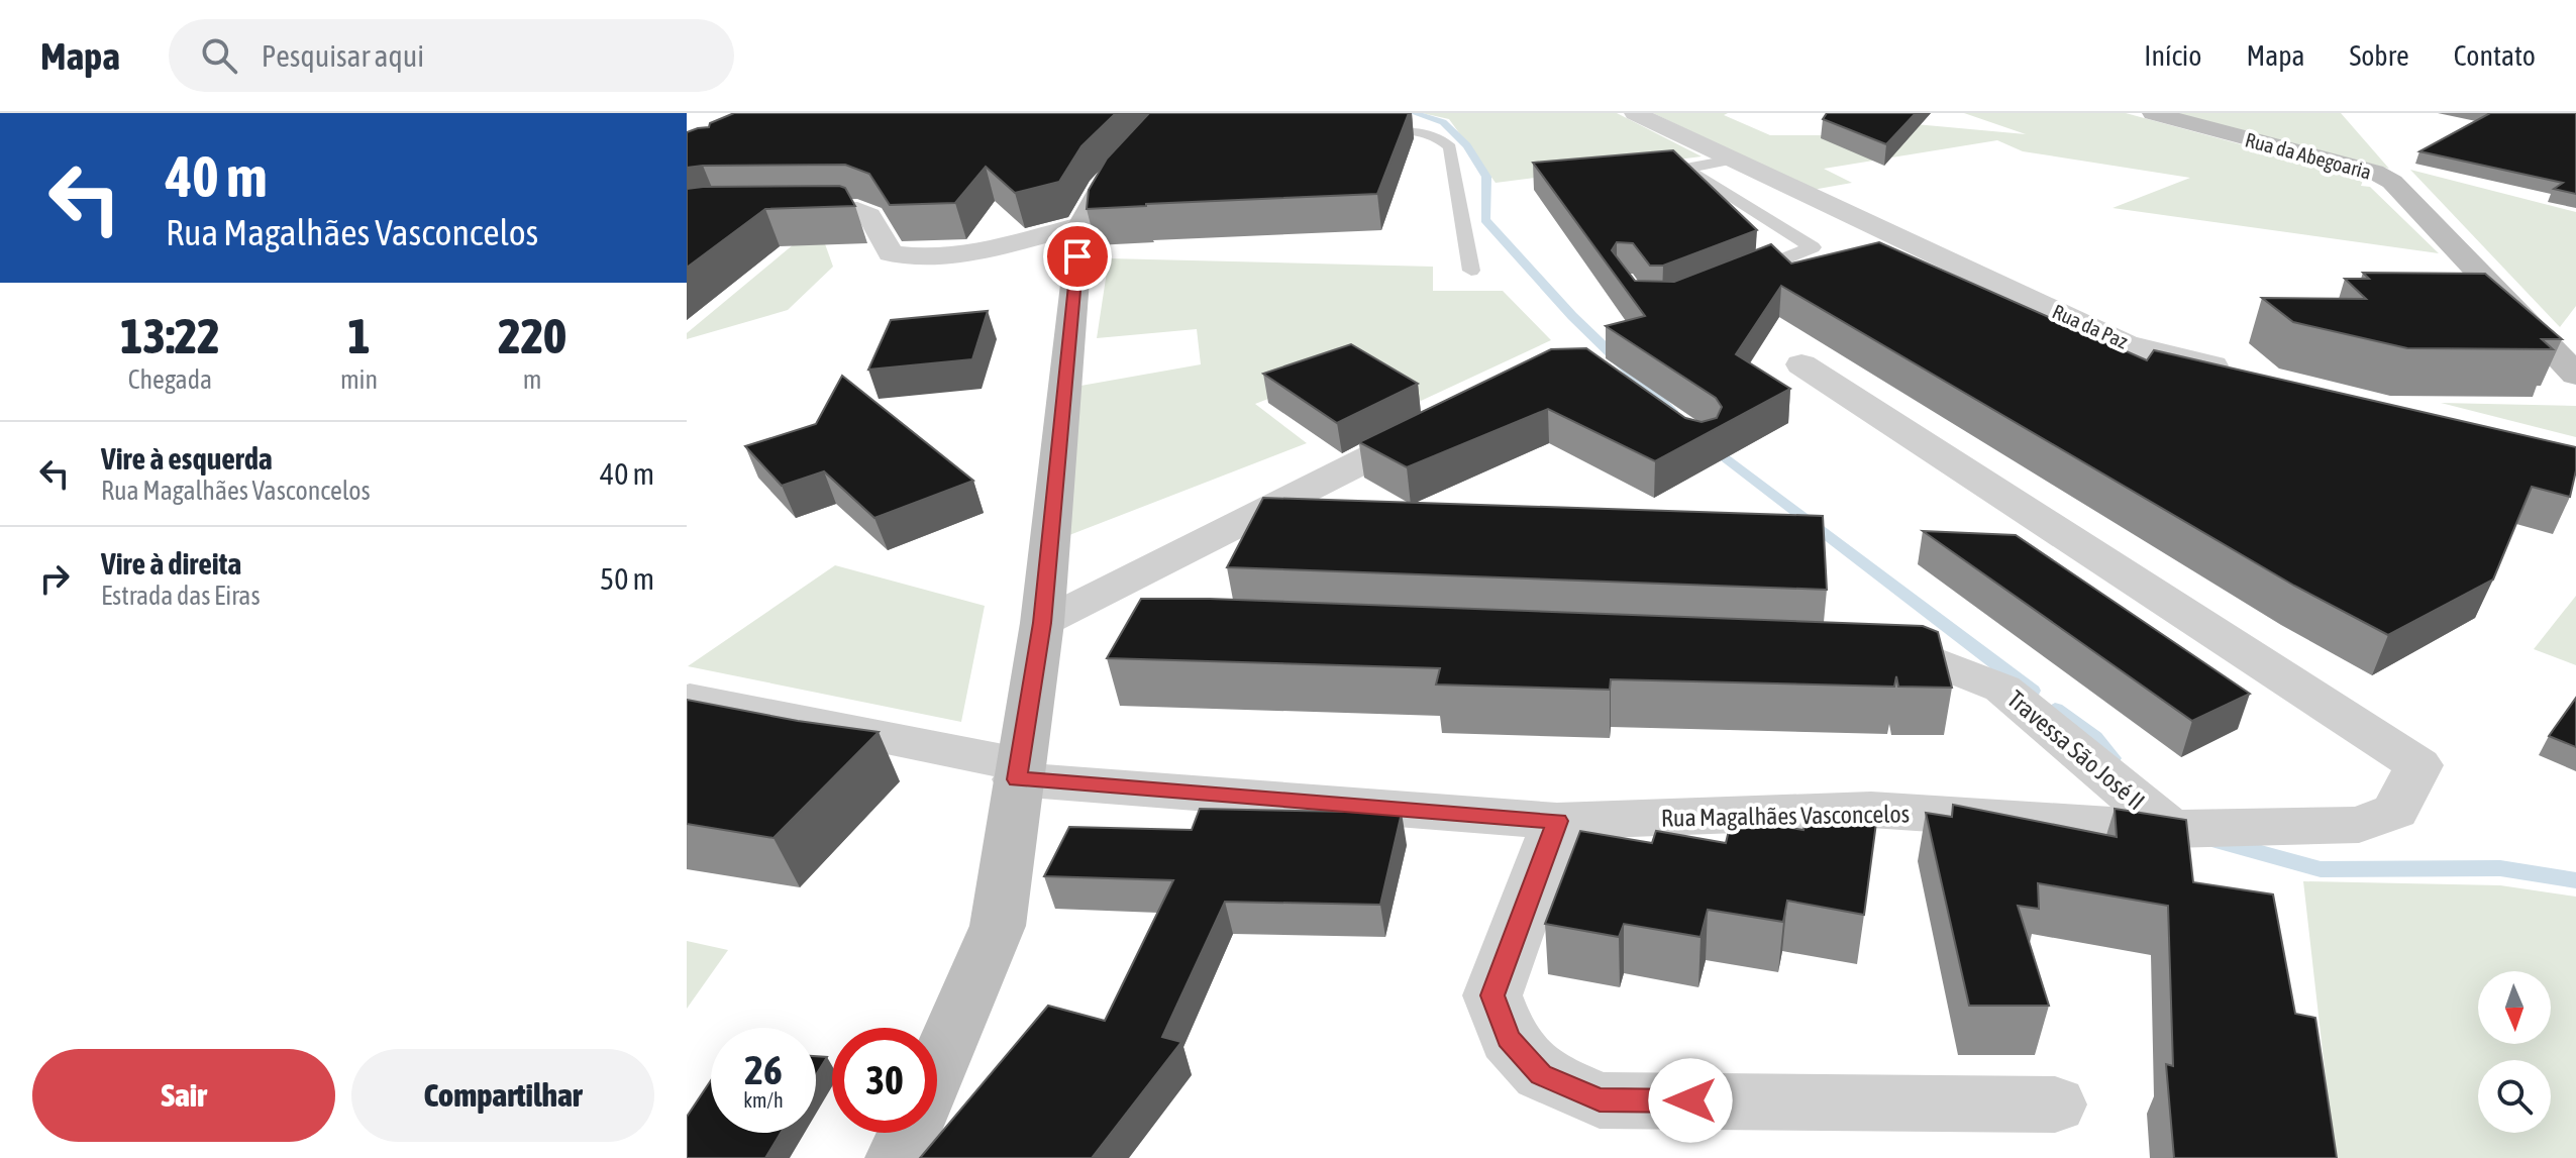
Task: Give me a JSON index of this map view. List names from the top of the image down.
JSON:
{
  "streets": {
    "street": [
      "Rua da Abegoaria",
      "Rua da Paz",
      "Travessa São José II",
      "Rua Magalhães Vasconcelos"
    ]
  },
  "crossings": [
    ["Travessa São José II", "Rua Magalhães Vasconcelos"]
  ],
  "north": "bottom",
  "page": {
    "header": "Mapa",
    "search": "Pesquisar aqui",
    "nav": [
      "Início",
      "Mapa",
      "Sobre",
      "Contato"
    ],
    "turn": ["40 m", "Rua Magalhães Vasconcelos"],
    "eta": [
      "13:22",
      "Chegada",
      "1",
      "min",
      "220",
      "m"
    ],
    "list": [
      {
        "name": "Vire à esquerda",
        "note": "Rua Magalhães Vasconcelos",
        "value": "40 m"
      },
      {
        "name": "Vire à direita",
        "note": "Estrada das Eiras",
        "value": "50 m"
      }
    ],
    "speed": "26 km/h",
    "limit": "30",
    "buttons": ["Sair", "Compartilhar"]
  }
}
